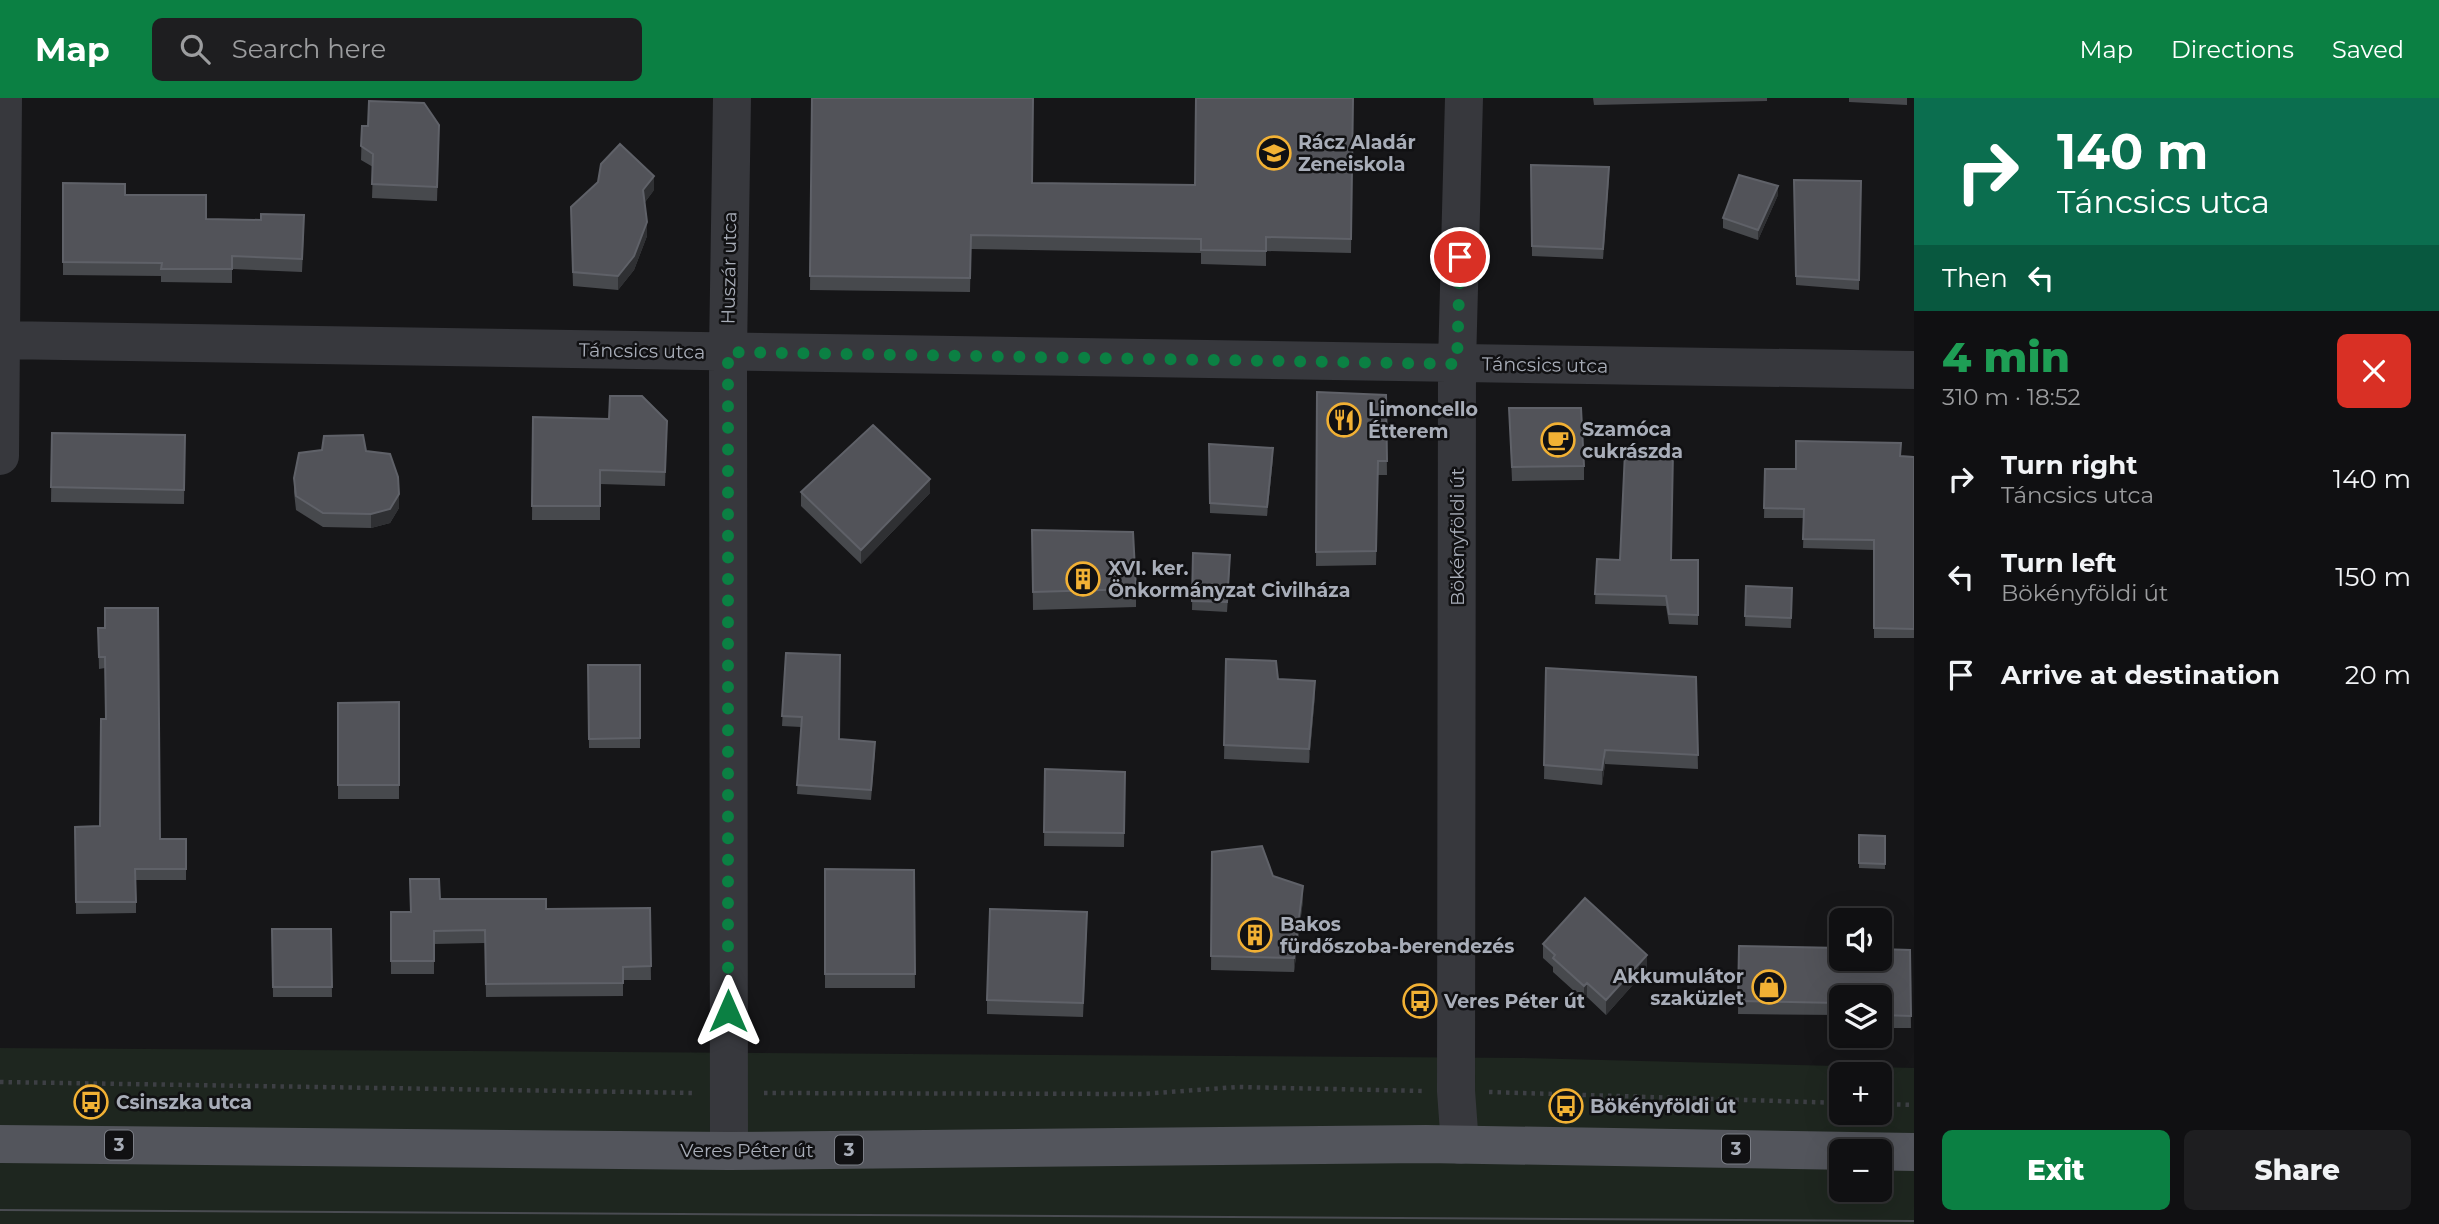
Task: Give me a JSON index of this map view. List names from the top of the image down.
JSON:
{
  "streets": {
    "main road": ["3", "Veres Péter út"],
    "street": ["Huszár utca", "Táncsics utca", "Bökényföldi út"]
  },
  "crossings": [
    ["Huszár utca", "Táncsics utca"],
    ["Huszár utca", "Veres Péter út"],
    ["Táncsics utca", "Bökényföldi út"],
    ["Bökényföldi út", "Veres Péter út"]
  ],
  "places": {
    "school or university": ["Rácz Aladár Zeneiskola"],
    "restaurant": ["Limoncello Étterem"],
    "cafe": ["Szamóca cukrászda"],
    "building": ["XVI. ker. Önkormányzat Civilháza", "Bakos fürdőszoba-berendezés"],
    "shop": ["Akkumulátor szaküzlet"],
    "bus stop": ["Veres Péter út", "Csinszka utca", "Bökényföldi út"]
  },
  "page": {
    "header": "Map",
    "search": "Search here",
    "nav": ["Map", "Directions", "Saved"],
    "turn": ["140 m", "Táncsics utca"],
    "then": "Then",
    "heading": ["4 min", "310 m · 18:52"],
    "list": [
      {
        "name": "Turn right",
        "note": "Táncsics utca",
        "value": "140 m"
      },
      {
        "name": "Turn left",
        "note": "Bökényföldi út",
        "value": "150 m"
      },
      {
        "name": "Arrive at destination",
        "value": "20 m"
      }
    ],
    "map_buttons": ["+", "−"],
    "buttons": ["Exit", "Share"]
  }
}
